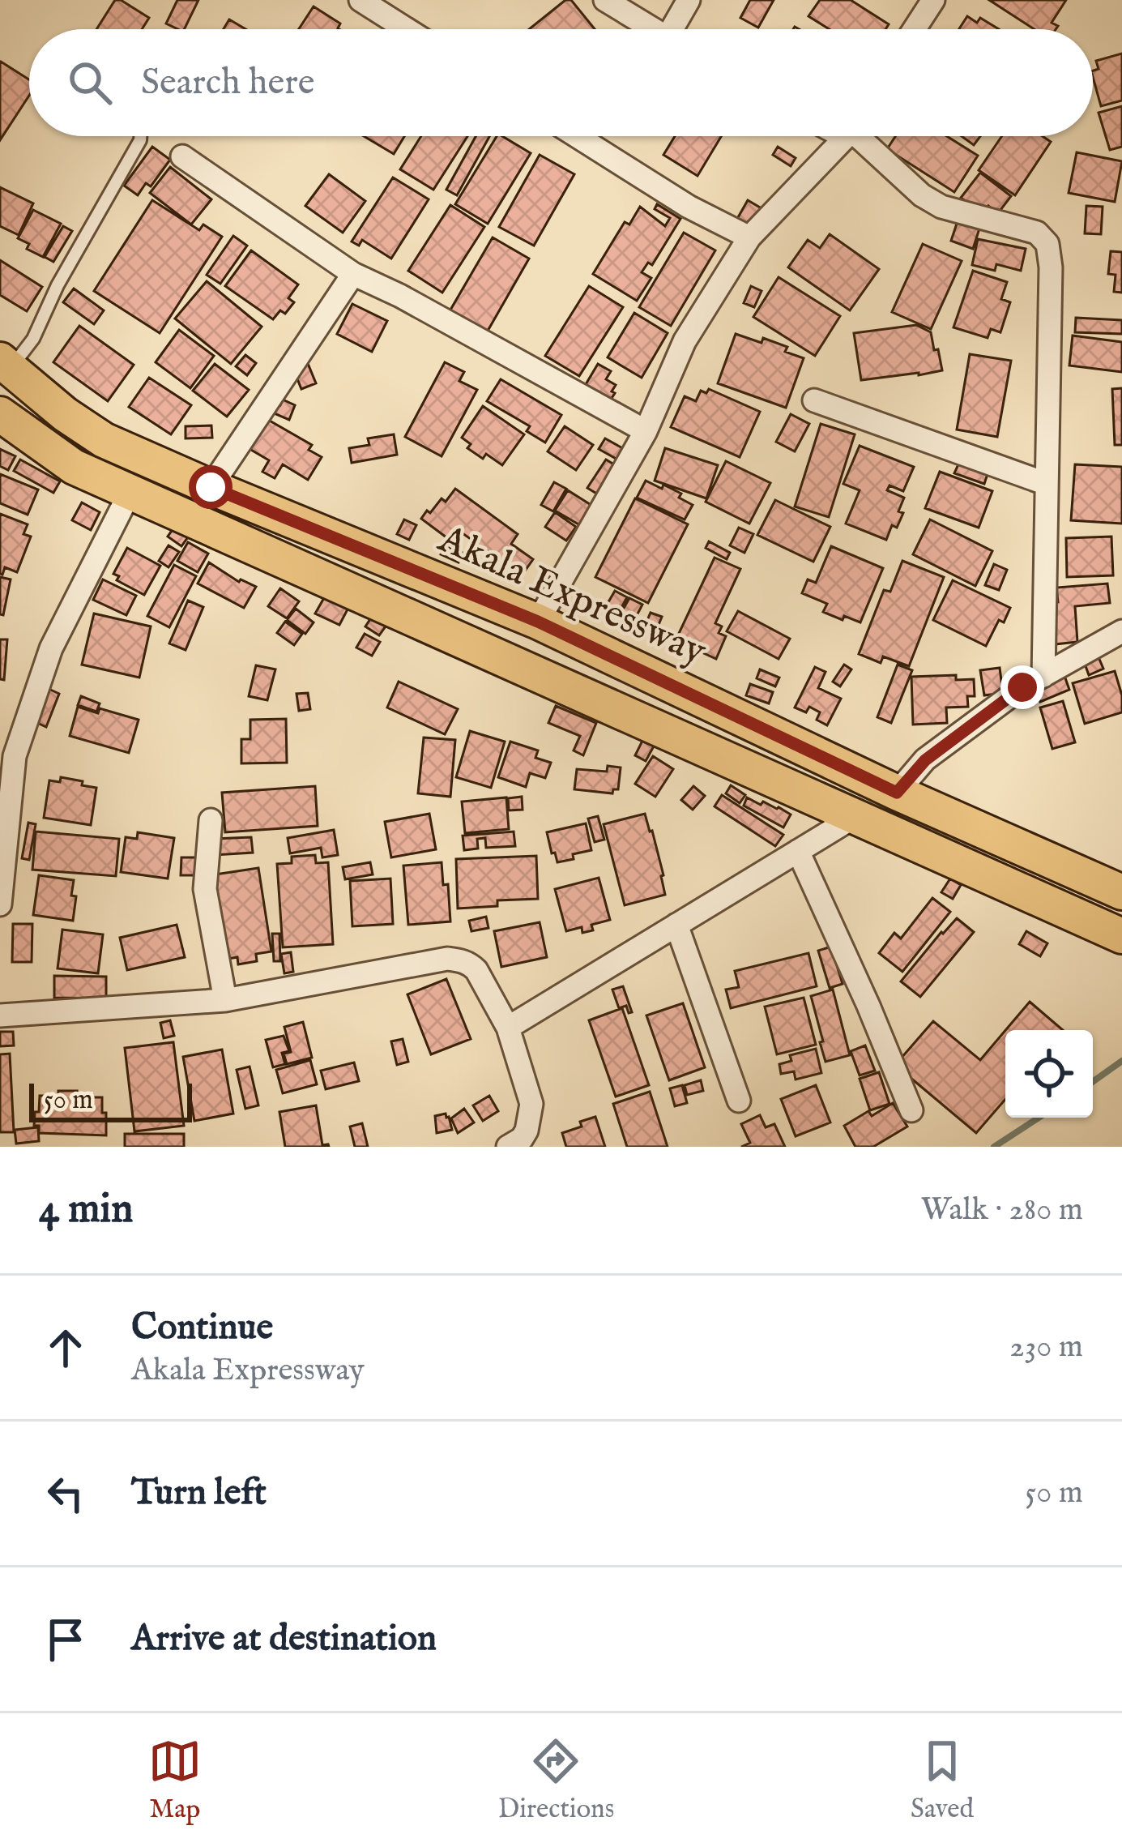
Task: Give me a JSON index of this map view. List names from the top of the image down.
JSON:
{
  "streets": {
    "main road": ["Akala Expressway"]
  },
  "scale_bar": "50 m",
  "page": {
    "search": "Search here",
    "scale": "50 m",
    "heading": ["4 min", "Walk · 280 m"],
    "list": [
      ["Continue", "Akala Expressway", "230 m"],
      ["Turn left", "50 m"],
      "Arrive at destination"
    ],
    "nav": ["Map", "Directions", "Saved"]
  }
}
